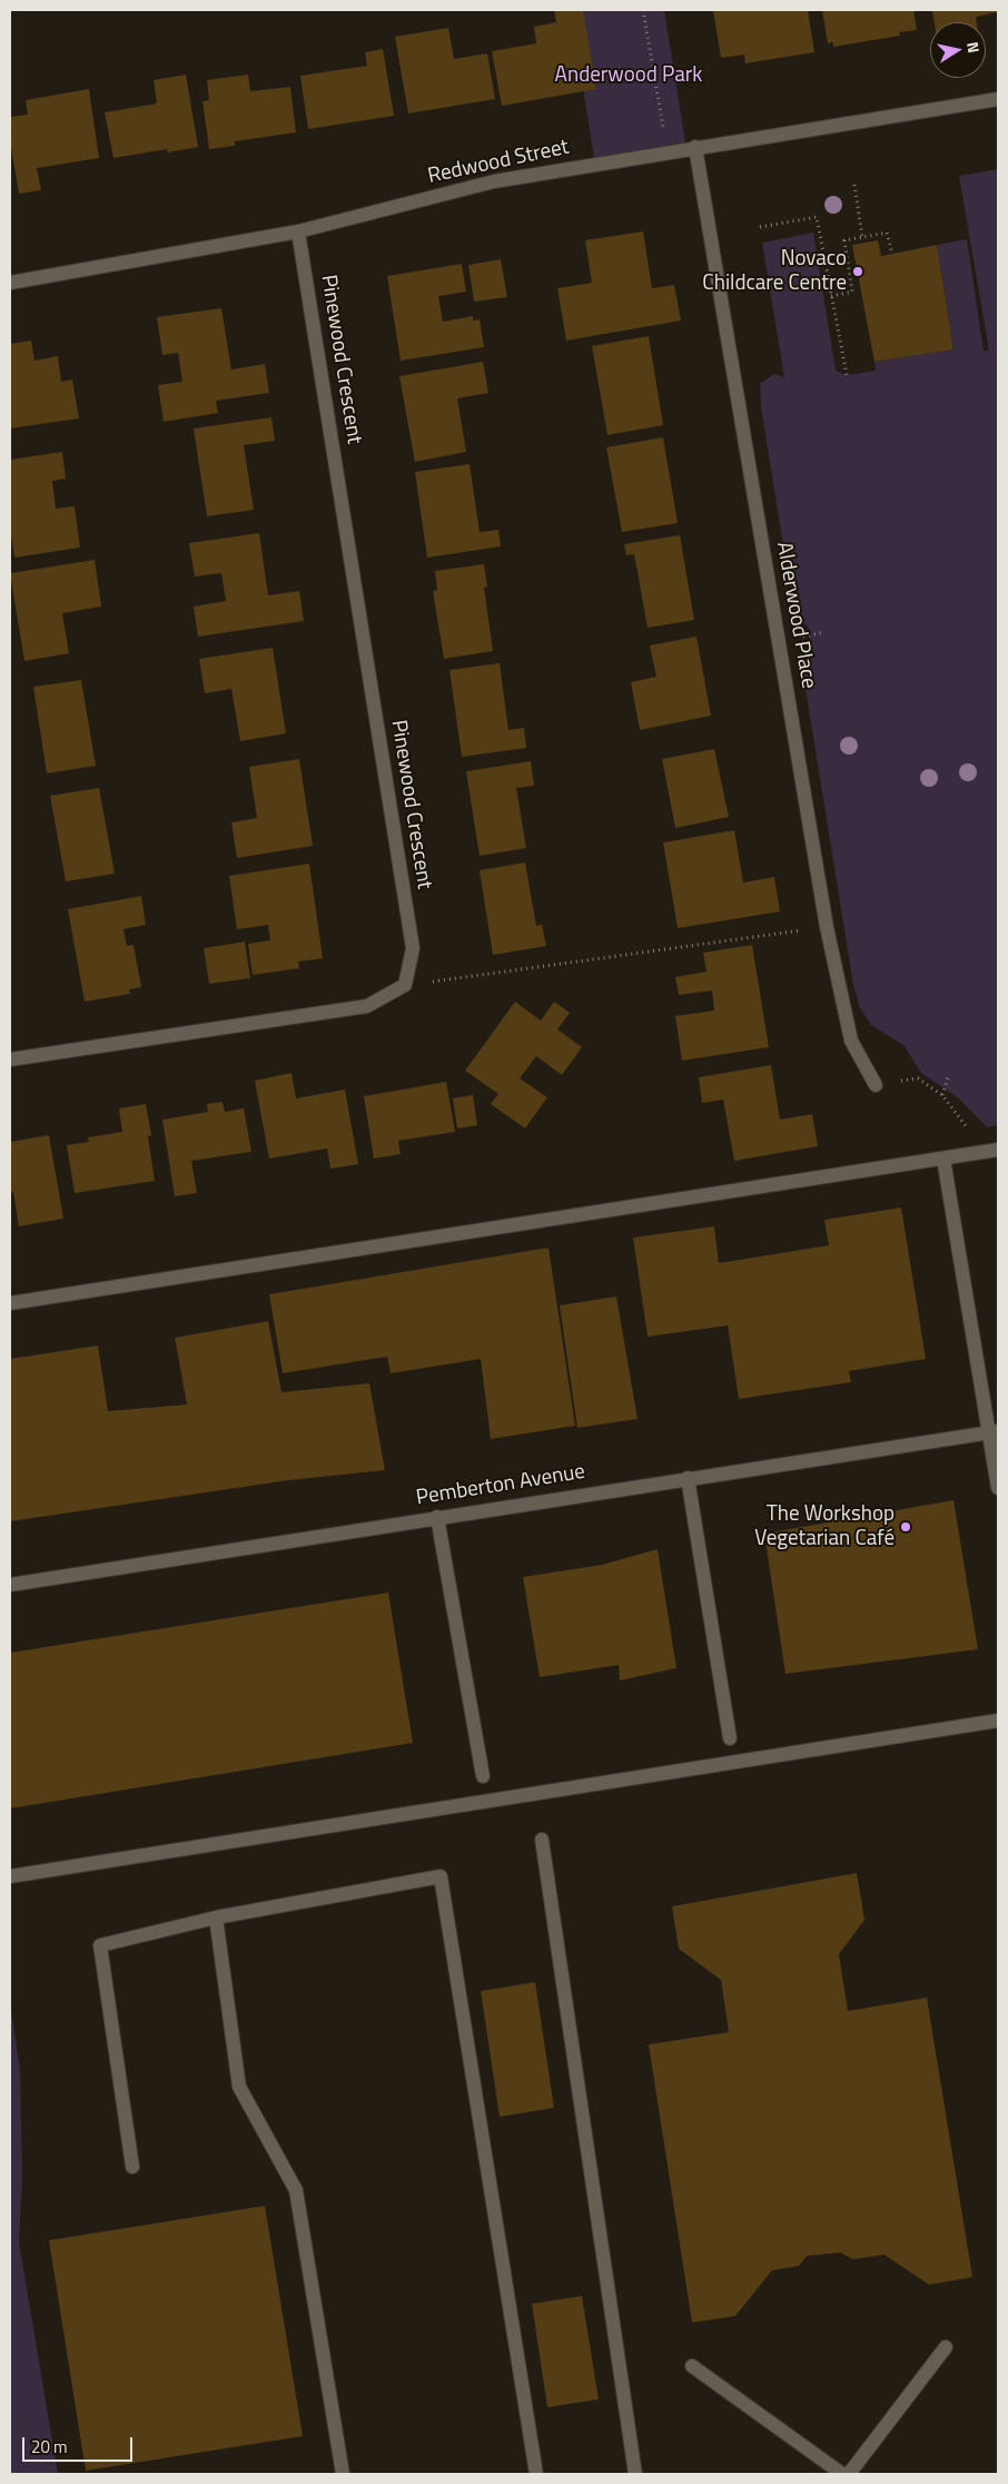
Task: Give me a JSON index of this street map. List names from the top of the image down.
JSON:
{
  "streets": {
    "street": [
      "Redwood Street",
      "Pinewood Crescent",
      "Alderwood Place",
      "Pemberton Avenue"
    ]
  },
  "crossings": [
    ["Redwood Street", "Pinewood Crescent"],
    ["Redwood Street", "Alderwood Place"]
  ],
  "parks": ["Anderwood Park"],
  "places": ["Novaco Childcare Centre", "The Workshop Vegetarian Café"],
  "scale_bar": "20 m",
  "north": "right"
}
